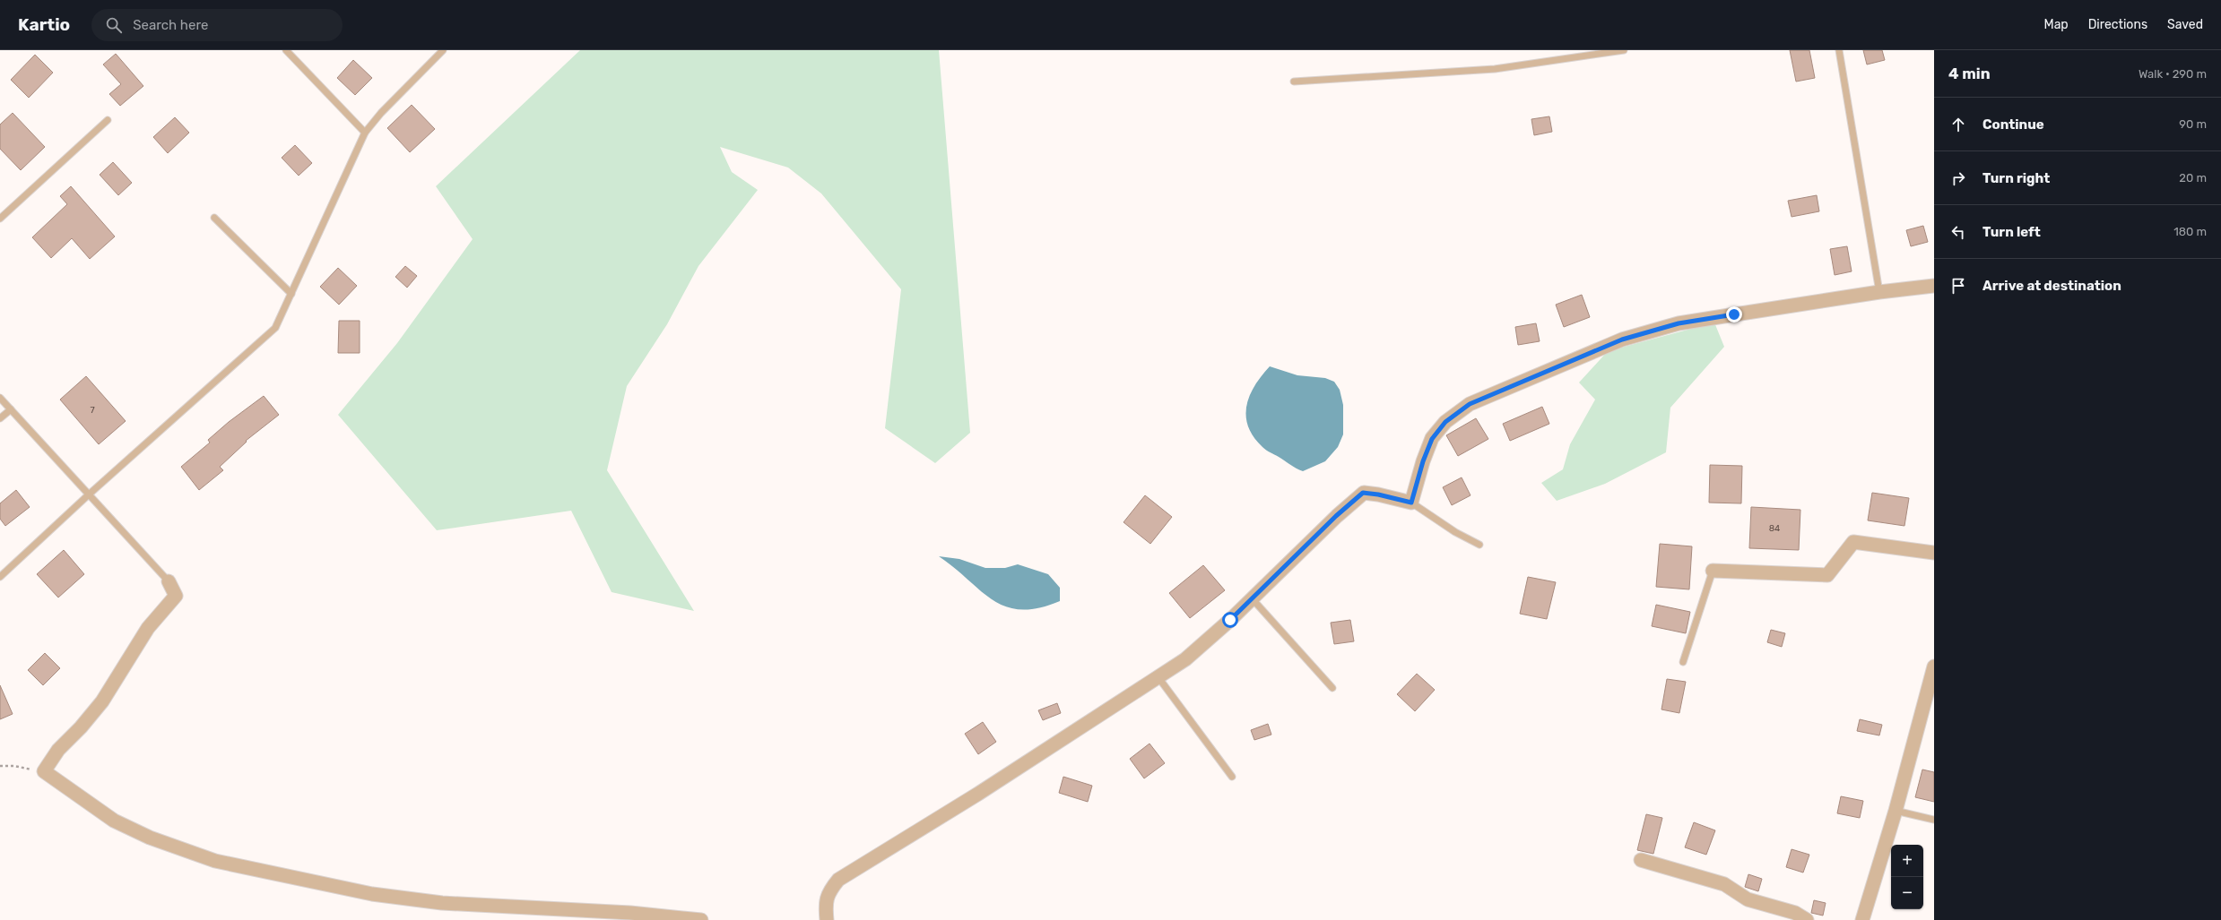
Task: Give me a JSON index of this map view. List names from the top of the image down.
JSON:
{
  "house_numbers": ["7", "84"],
  "page": {
    "header": "Kartio",
    "search": "Search here",
    "nav": ["Map", "Directions", "Saved"],
    "heading": ["4 min", "Walk · 290 m"],
    "list": [
      ["Continue", "90 m"],
      ["Turn right", "20 m"],
      ["Turn left", "180 m"],
      "Arrive at destination"
    ],
    "map_buttons": ["+", "−"]
  }
}
